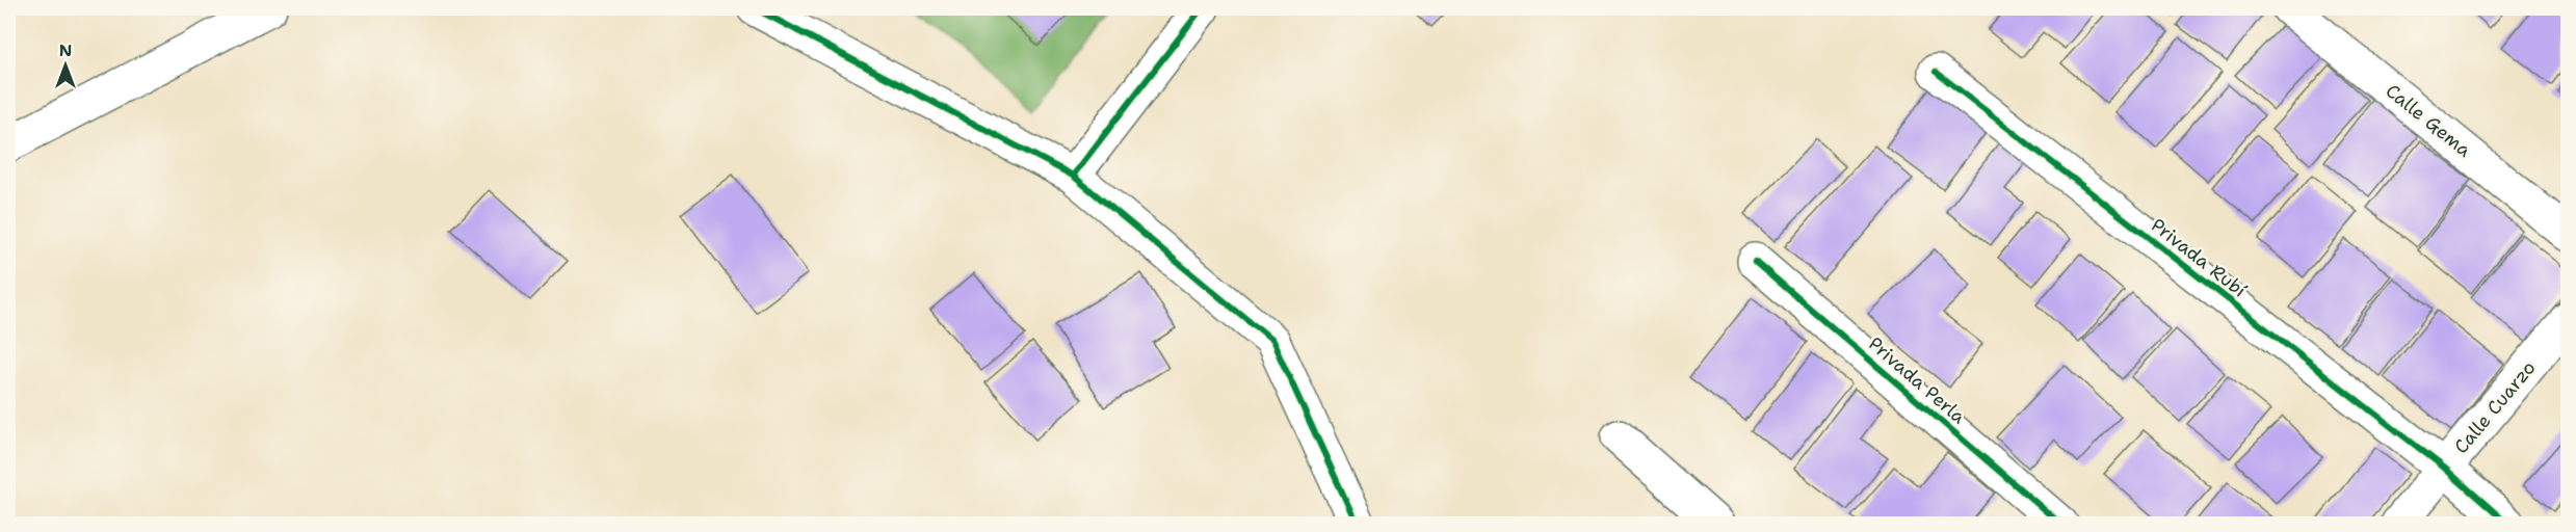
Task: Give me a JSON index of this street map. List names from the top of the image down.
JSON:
{
  "streets": {
    "street": [
      "Calle Gema",
      "Privada Rubí",
      "Privada Perla",
      "Calle Cuarzo"
    ]
  },
  "crossings": [
    ["Privada Rubí", "Calle Cuarzo"]
  ],
  "north": "top"
}
